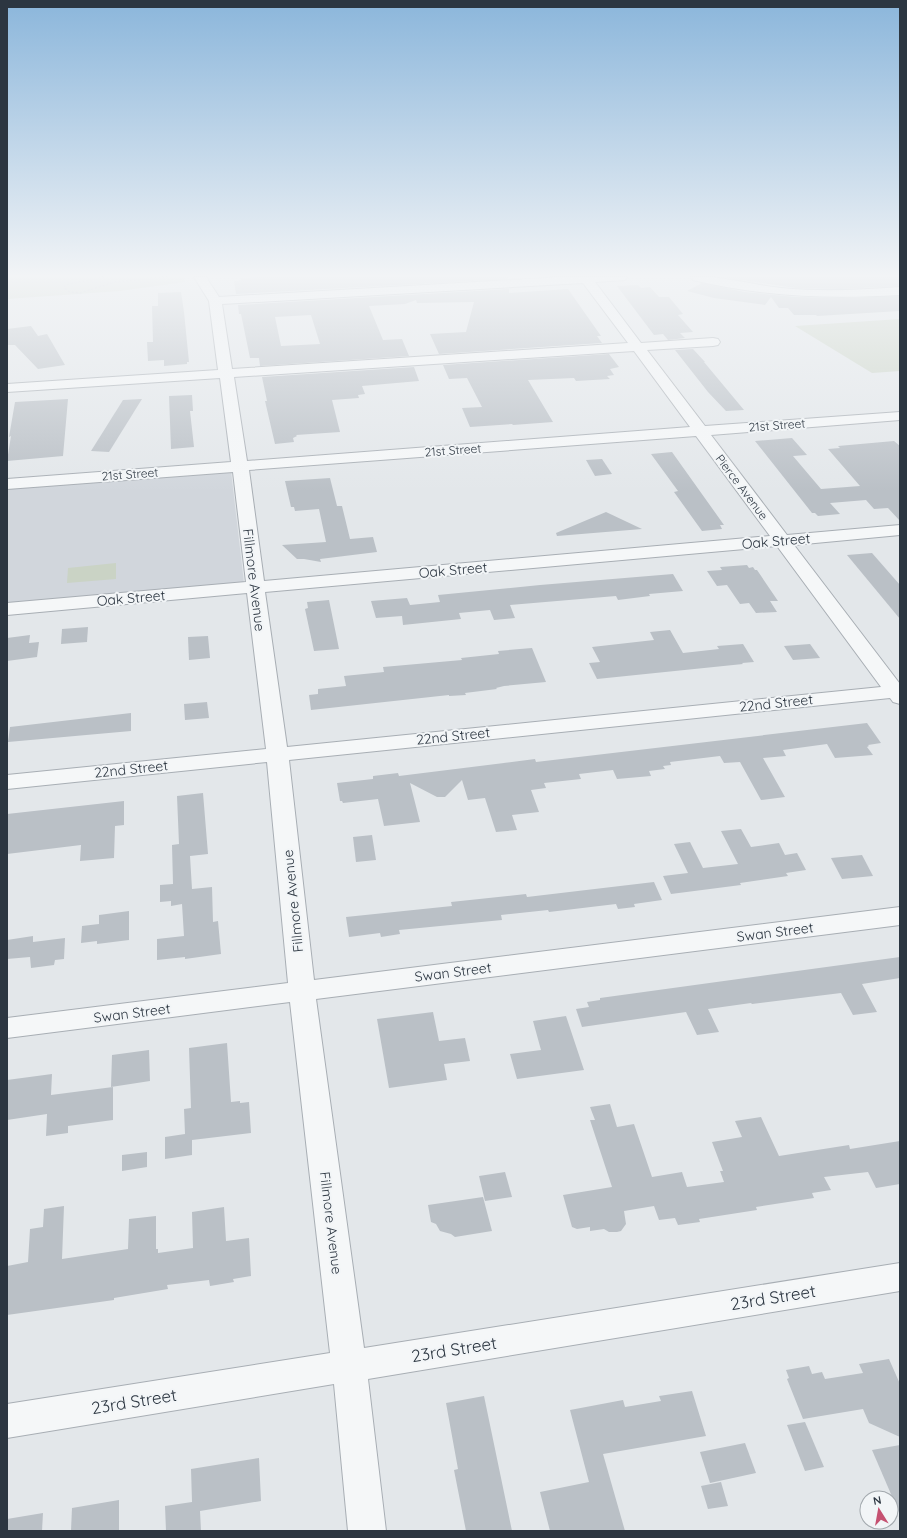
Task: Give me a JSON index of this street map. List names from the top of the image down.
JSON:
{
  "streets": {
    "street": [
      "21st Street",
      "Pierce Avenue",
      "Oak Street",
      "Fillmore Avenue",
      "22nd Street",
      "Swan Street",
      "23rd Street"
    ]
  },
  "crossings": [
    ["21st Street", "Pierce Avenue"],
    ["21st Street", "Fillmore Avenue"],
    ["Pierce Avenue", "Oak Street"],
    ["Pierce Avenue", "22nd Street"],
    ["Oak Street", "Fillmore Avenue"],
    ["Fillmore Avenue", "22nd Street"],
    ["Fillmore Avenue", "Swan Street"],
    ["Fillmore Avenue", "23rd Street"]
  ],
  "north": "top"
}
